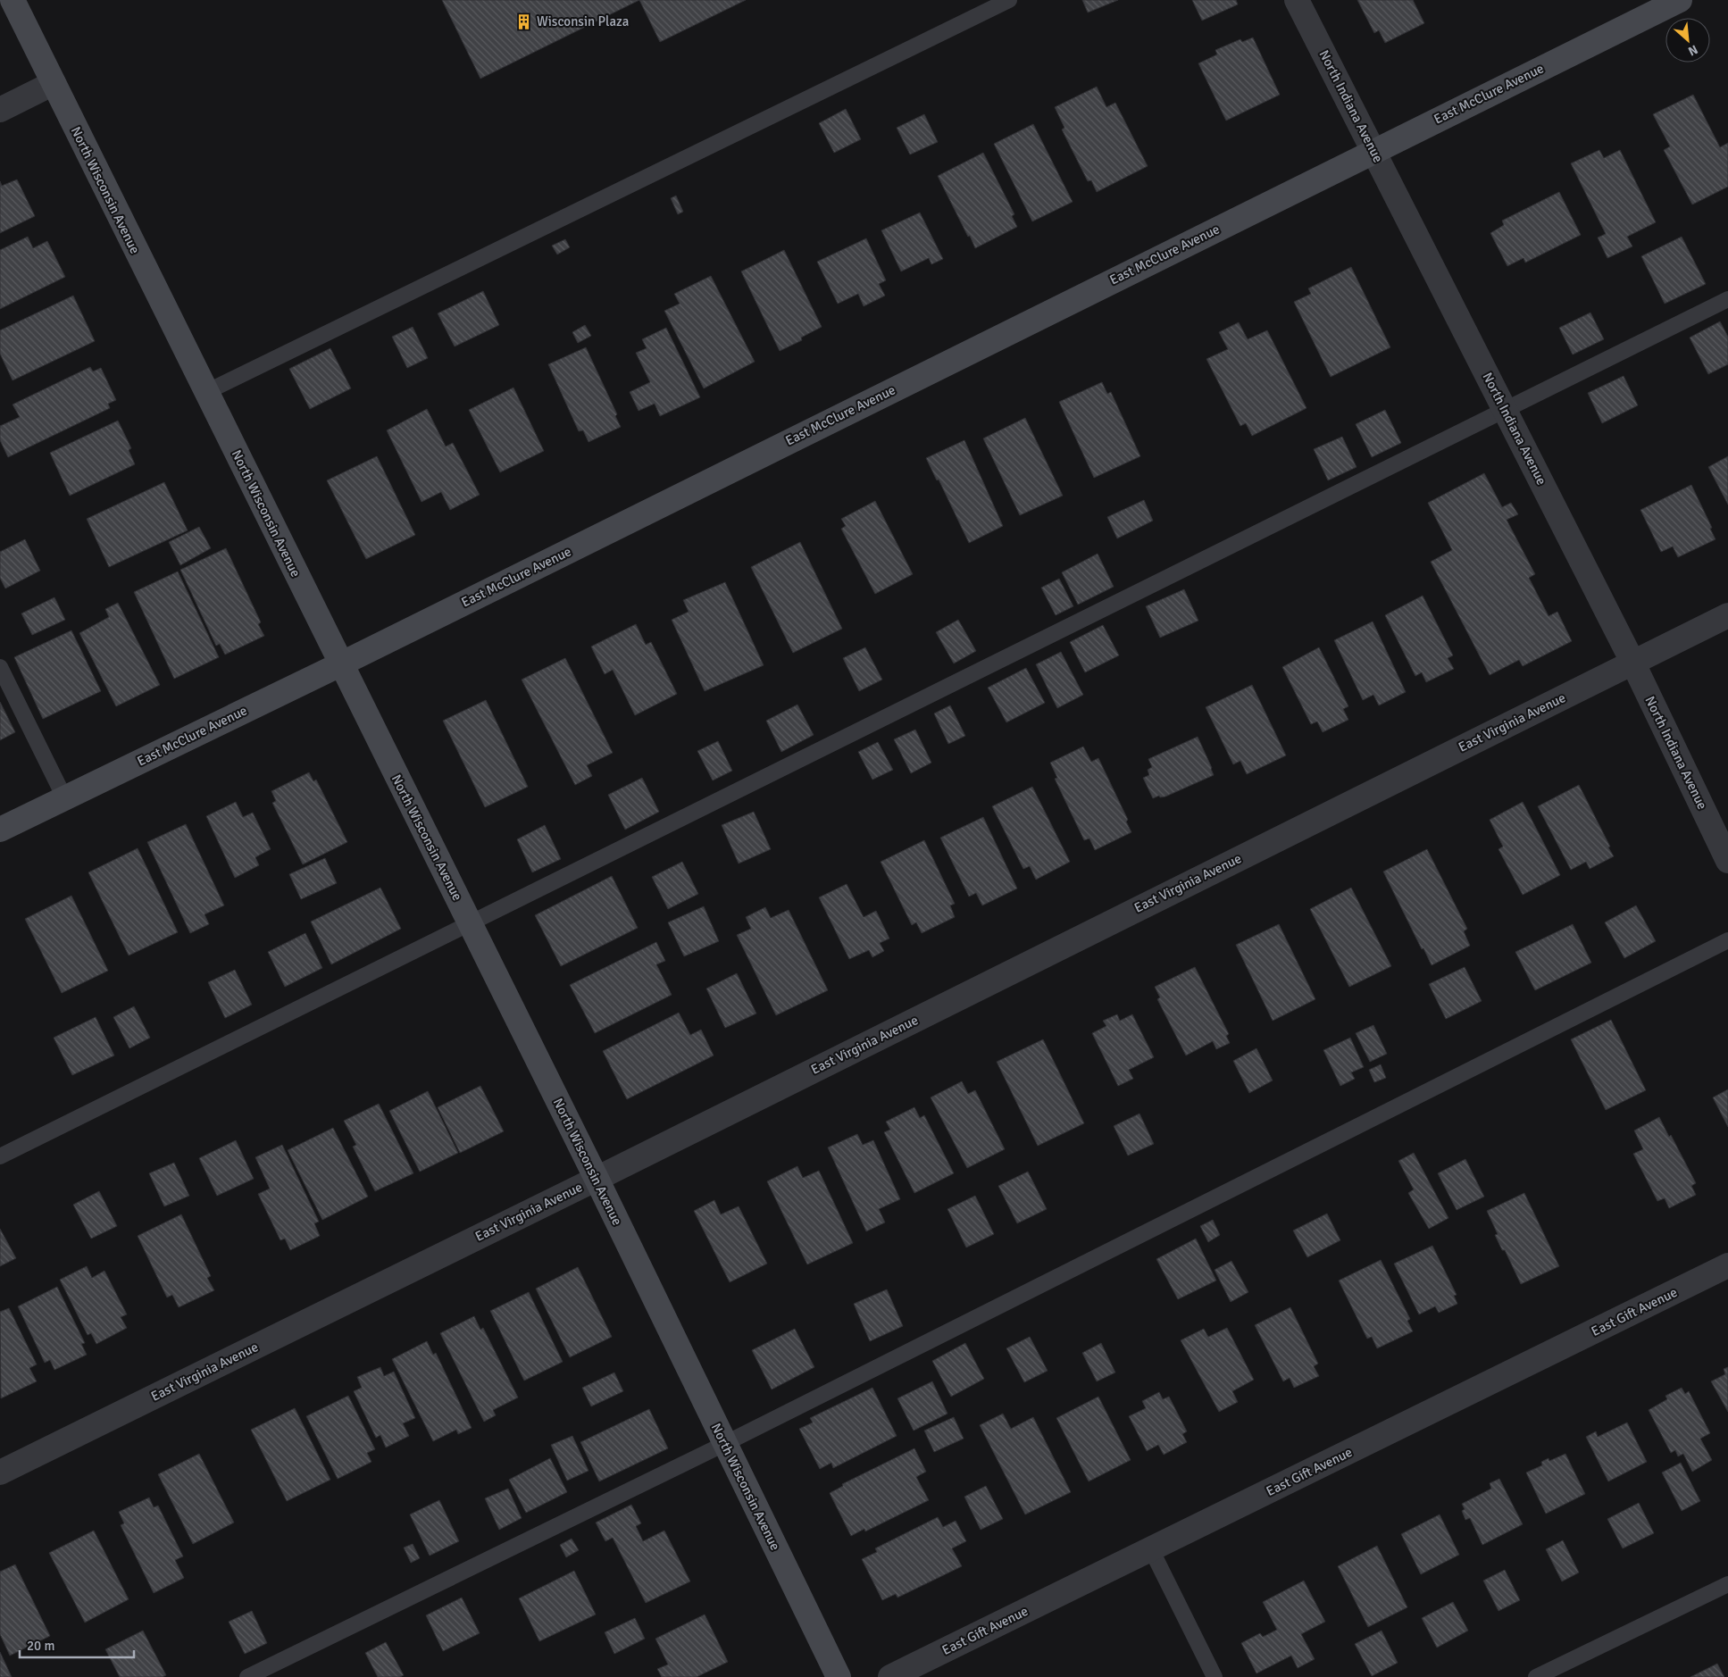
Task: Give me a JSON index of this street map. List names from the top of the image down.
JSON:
{
  "streets": {
    "street": [
      "East McClure Avenue",
      "North Indiana Avenue",
      "North Wisconsin Avenue",
      "East Virginia Avenue",
      "East Gift Avenue"
    ]
  },
  "crossings": [
    ["East McClure Avenue", "North Indiana Avenue"],
    ["East McClure Avenue", "North Wisconsin Avenue"],
    ["North Indiana Avenue", "East Virginia Avenue"],
    ["North Wisconsin Avenue", "East Virginia Avenue"]
  ],
  "places": {
    "building": ["Wisconsin Plaza"]
  },
  "scale_bar": "20 m",
  "north": "bottom right"
}
